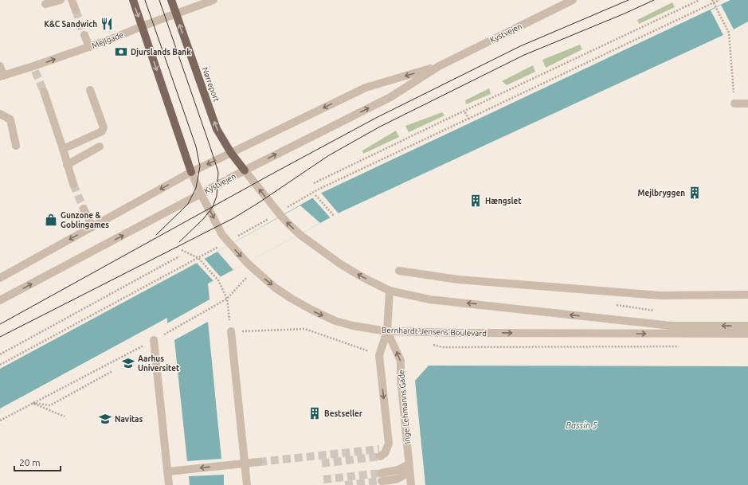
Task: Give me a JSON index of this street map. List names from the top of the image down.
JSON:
{
  "streets": {
    "main road": ["Nørreport"],
    "street": [
      "Kystvejen",
      "Mejlgade",
      "Bernhardt Jensens Boulevard",
      "Inge Lehmanns Gade"
    ]
  },
  "crossings": [
    ["Kystvejen", "Nørreport"],
    ["Kystvejen", "Bernhardt Jensens Boulevard"],
    ["Mejlgade", "Nørreport"],
    ["Bernhardt Jensens Boulevard", "Inge Lehmanns Gade"]
  ],
  "one_way": ["Mejlgade"],
  "water": ["Bassin 5"],
  "places": {
    "restaurant": ["K&C Sandwich"],
    "bank": ["Djurslands Bank"],
    "building": ["Mejlbryggen", "Hængslet", "Bestseller"],
    "shop": ["Gunzone & Goblingames"],
    "school or university": ["Aarhus Universitet", "Navitas"]
  },
  "scale_bar": "20 m"
}
